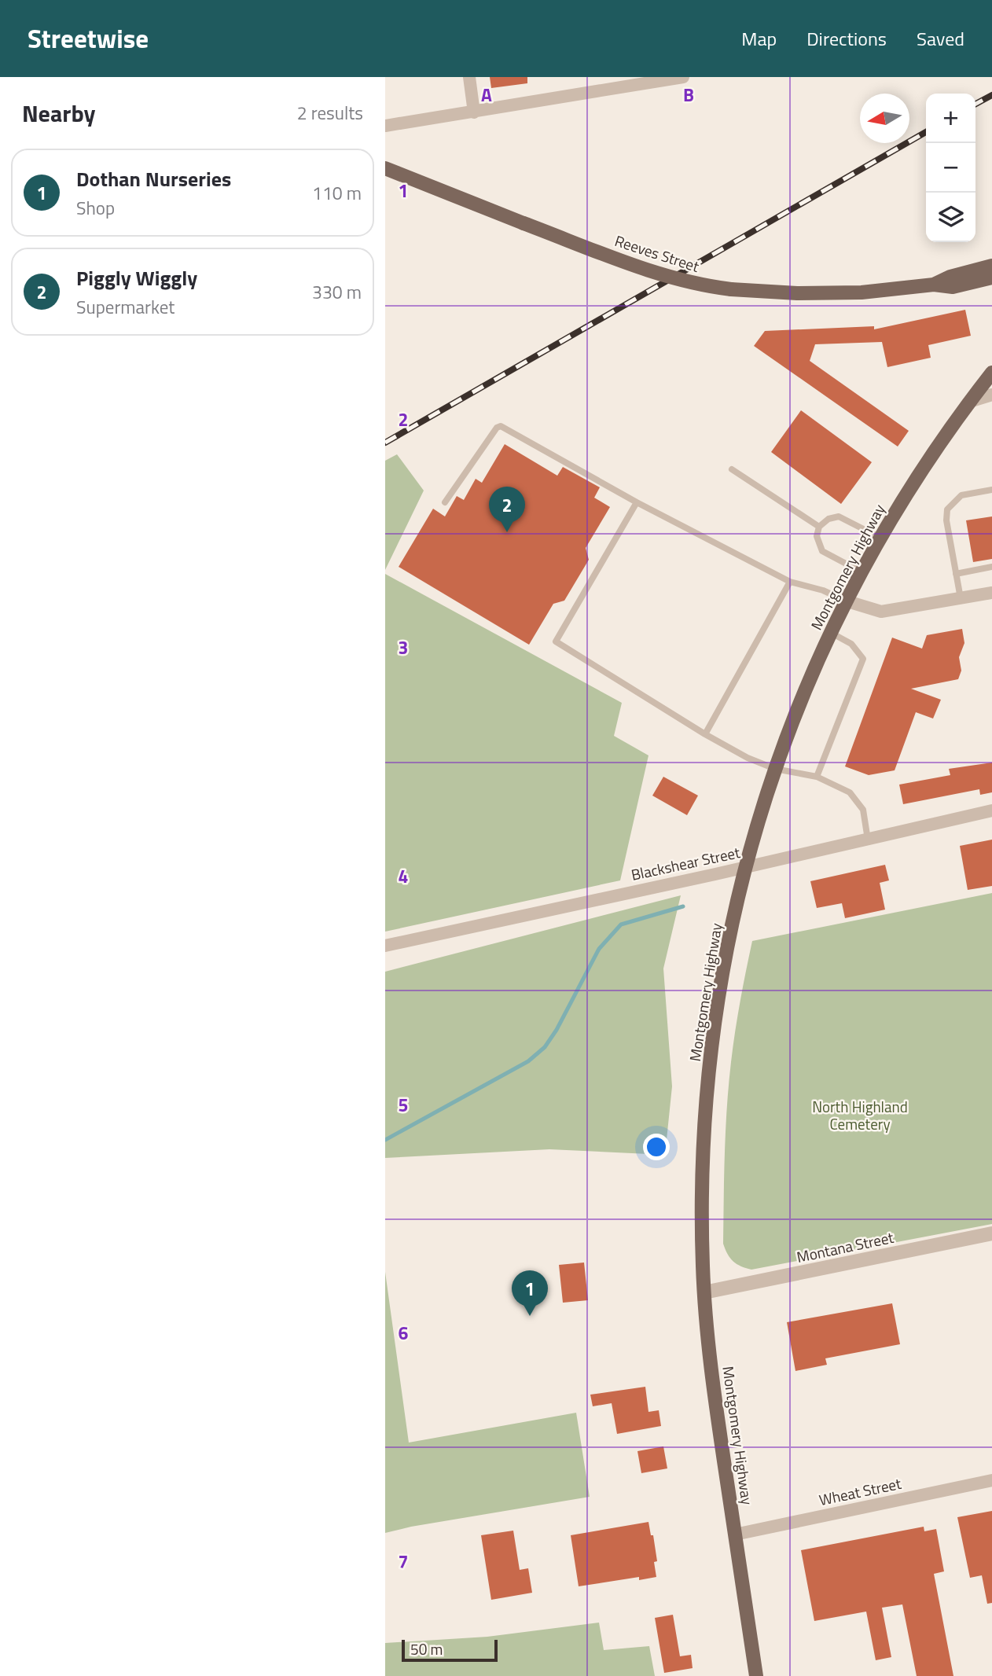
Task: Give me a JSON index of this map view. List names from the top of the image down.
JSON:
{
  "streets": {
    "main road": ["Reeves Street", "Montgomery Highway"],
    "street": ["Blackshear Street", "Montana Street", "Wheat Street"]
  },
  "crossings": [
    ["Montgomery Highway", "Blackshear Street"],
    ["Montgomery Highway", "Montana Street"],
    ["Montgomery Highway", "Wheat Street"]
  ],
  "parks": ["North Highland Cemetery"],
  "scale_bar": "50 m",
  "north": "left",
  "page": {
    "header": "Streetwise",
    "nav": ["Map", "Directions", "Saved"],
    "heading": ["Nearby", "2 results"],
    "map_buttons": ["+", "−"],
    "list": [
      {
        "mark": "1",
        "name": "Dothan Nurseries",
        "note": "Shop",
        "value": "110 m"
      },
      {
        "mark": "2",
        "name": "Piggly Wiggly",
        "note": "Supermarket",
        "value": "330 m"
      }
    ],
    "pins": ["2", "1"],
    "scale": "50 m"
  },
  "grid": {
    "columns": ["A", "B"],
    "rows": [
      "1",
      "2",
      "3",
      "4",
      "5",
      "6",
      "7"
    ]
  }
}
